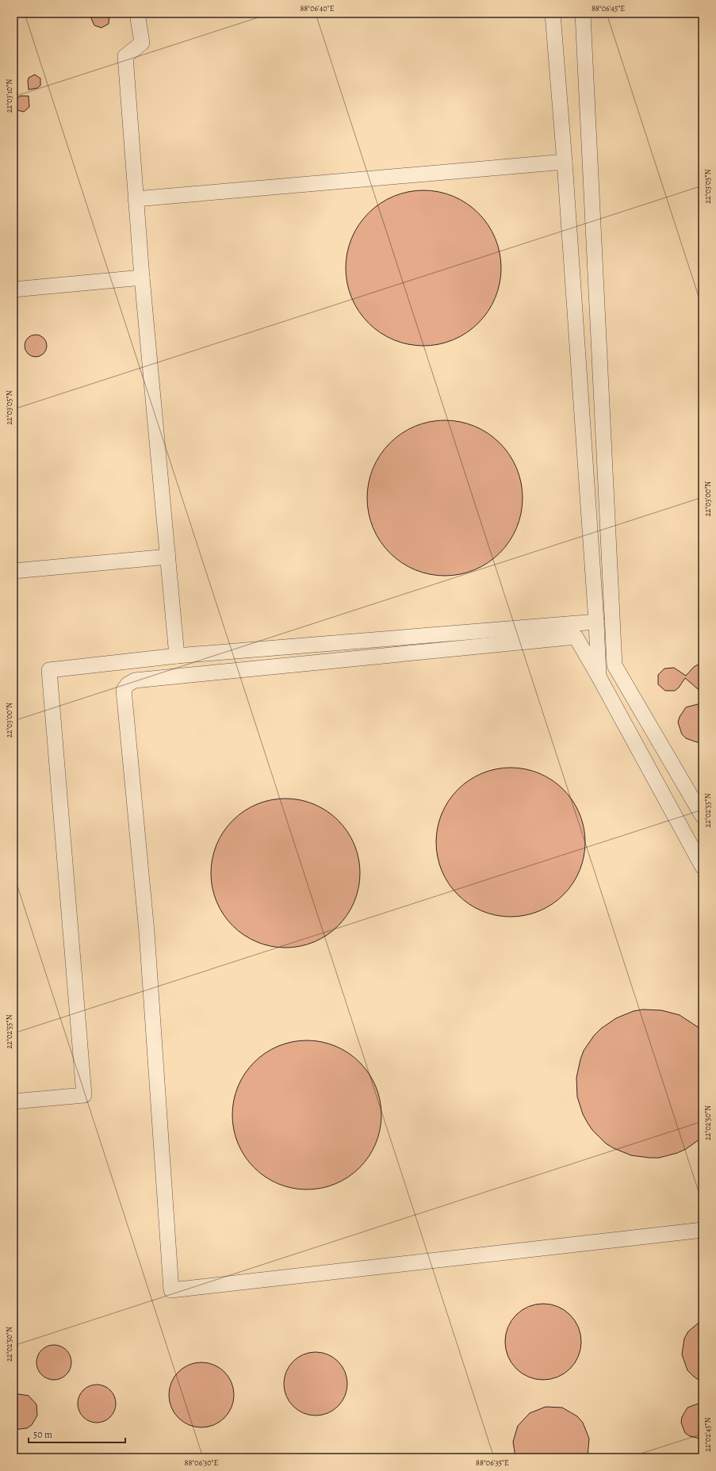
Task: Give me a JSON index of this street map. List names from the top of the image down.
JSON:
{
  "scale_bar": "50 m",
  "coordinates": [
    "88°06'40\"E",
    "88°06'45\"E",
    "22°03'10\"N",
    "22°03'05\"N",
    "22°03'00\"N",
    "22°02'55\"N",
    "22°02'50\"N",
    "22°02'45\"N",
    "88°06'30\"E",
    "88°06'35\"E"
  ]
}
